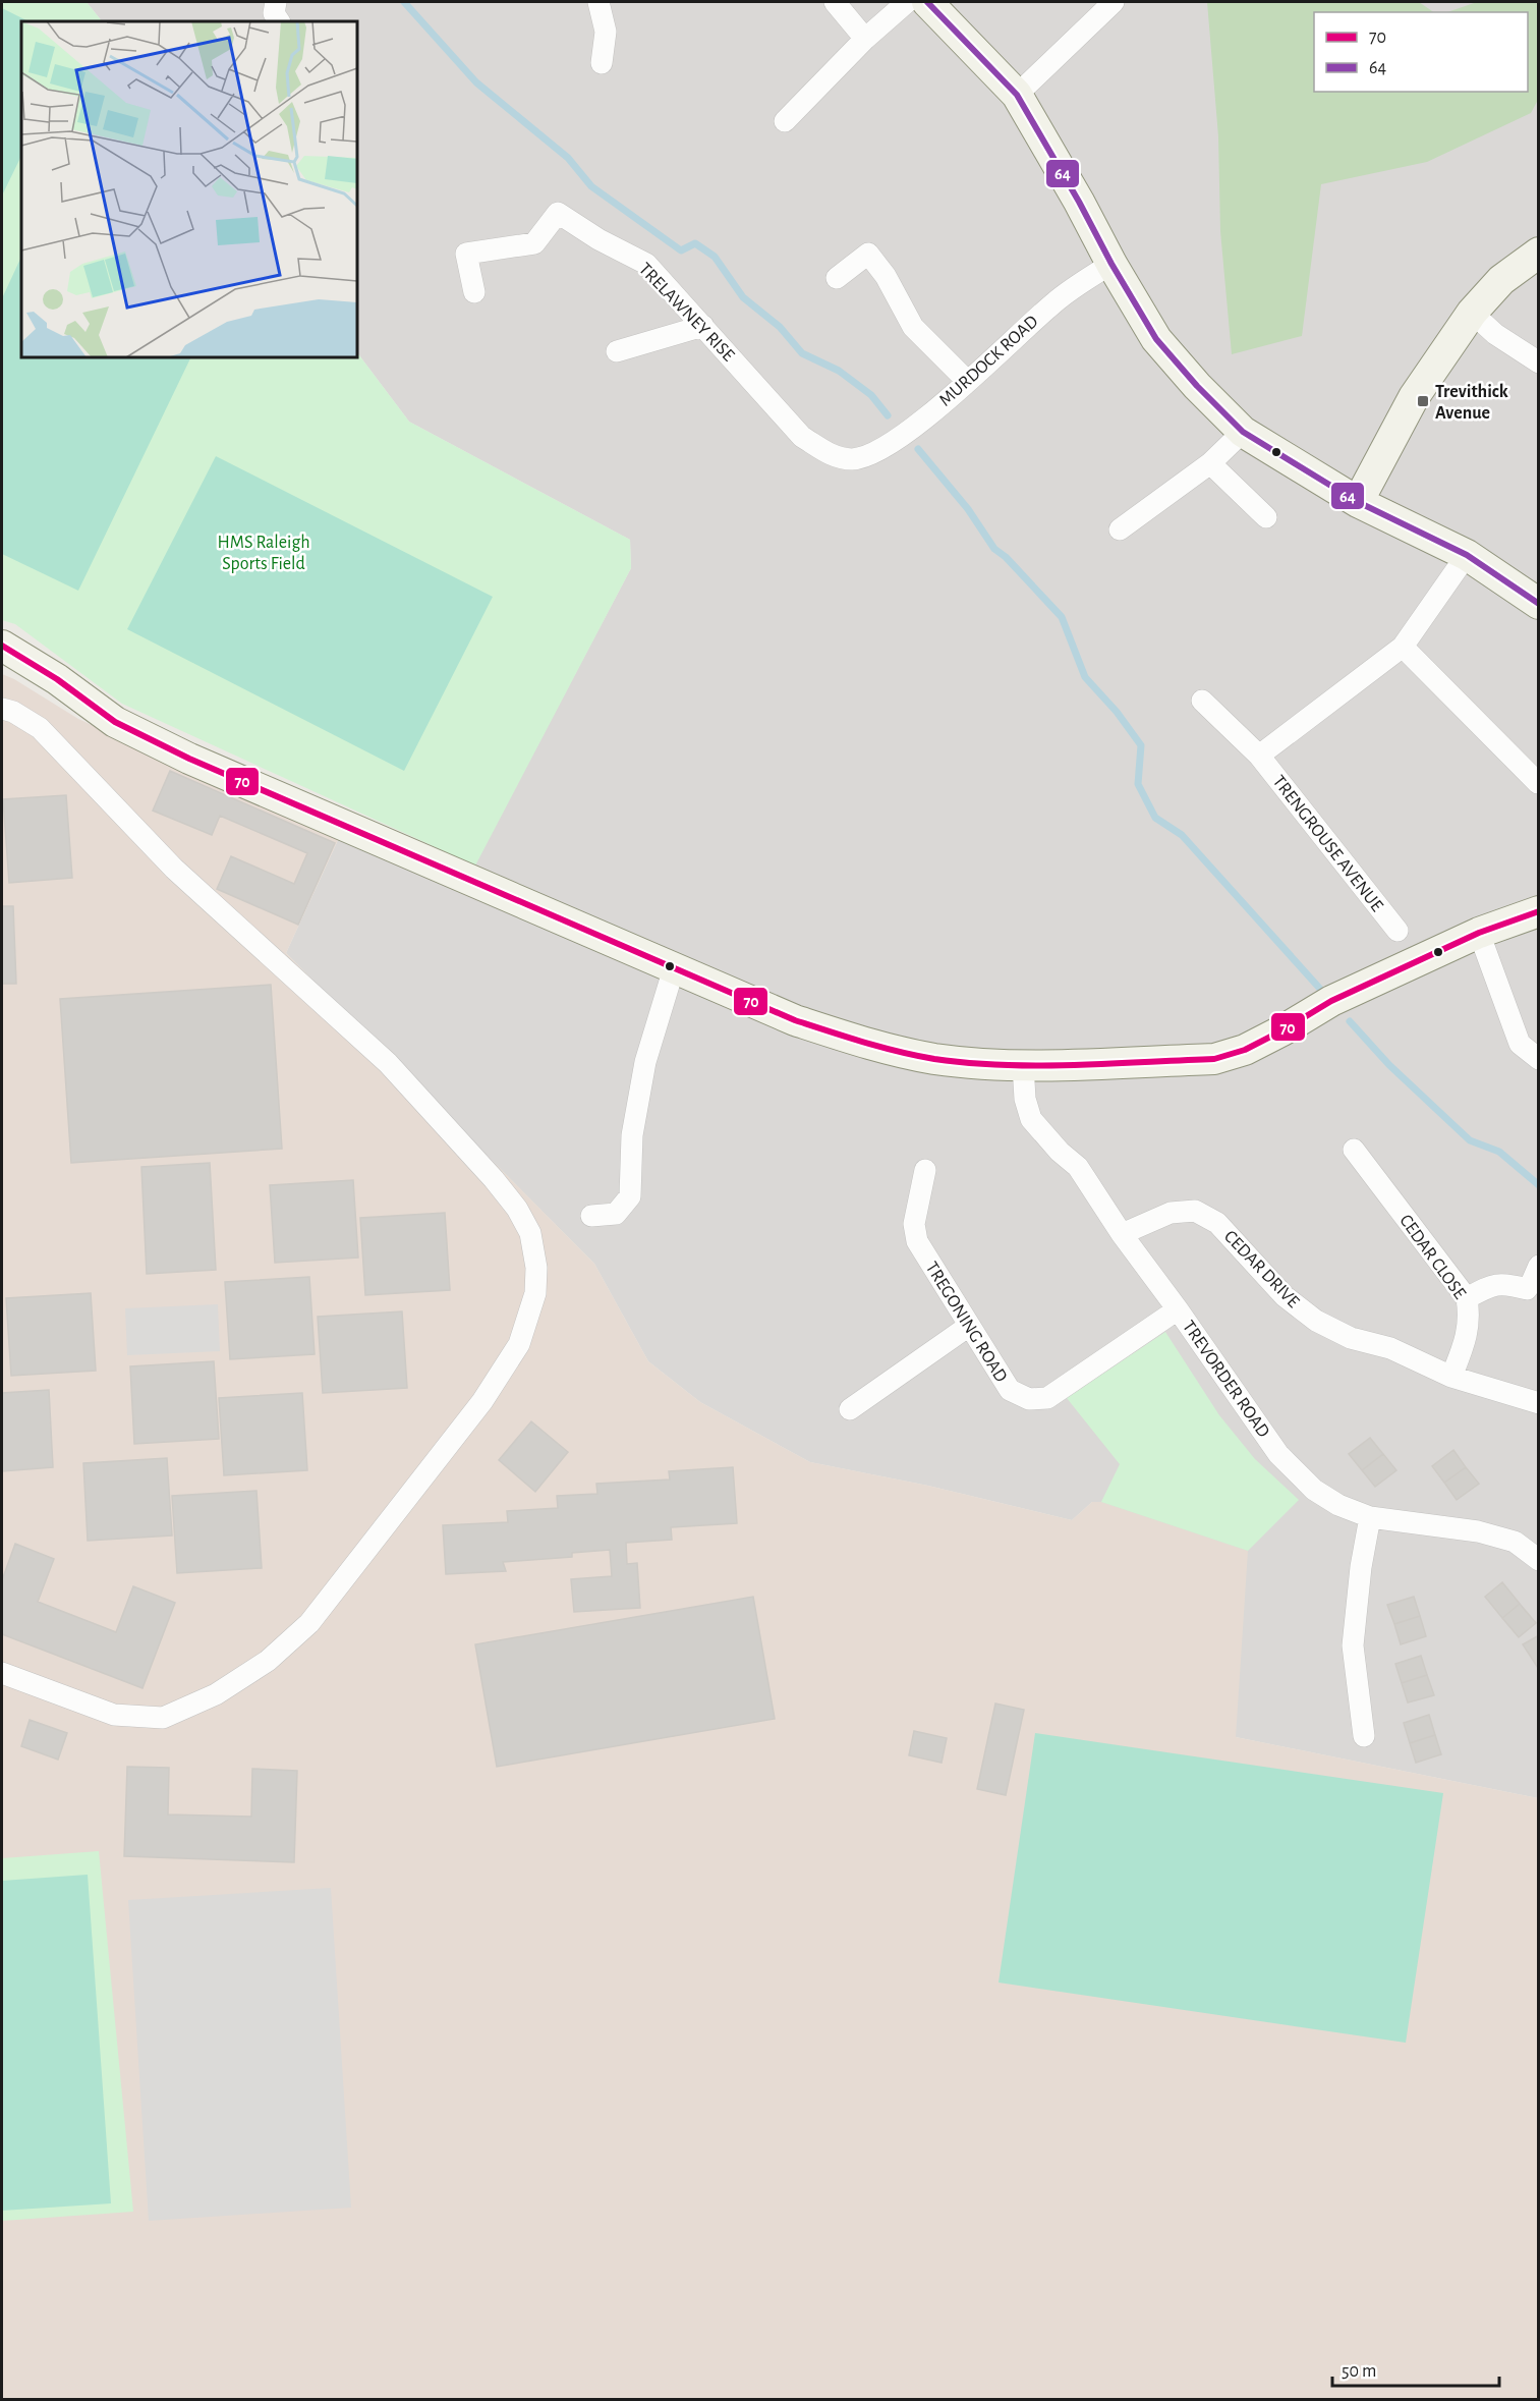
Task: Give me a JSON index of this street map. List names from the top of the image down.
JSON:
{
  "streets": {
    "street": [
      "TRELAWNEY RISE",
      "MURDOCK ROAD",
      "TRENGROUSE AVENUE",
      "CEDAR CLOSE",
      "CEDAR DRIVE",
      "TREGONING ROAD",
      "TREVORDER ROAD"
    ]
  },
  "crossings": [
    ["TRELAWNEY RISE", "MURDOCK ROAD"],
    ["CEDAR CLOSE", "CEDAR DRIVE"],
    ["CEDAR DRIVE", "TREVORDER ROAD"],
    ["TREGONING ROAD", "TREVORDER ROAD"]
  ],
  "parks": ["HMS Raleigh Sports Field"],
  "places": {
    "transit": ["Trevithick Avenue"]
  },
  "lines": ["transit line 64", "transit line 70"],
  "legend": ["70", "64"],
  "scale_bar": "50 m"
}
